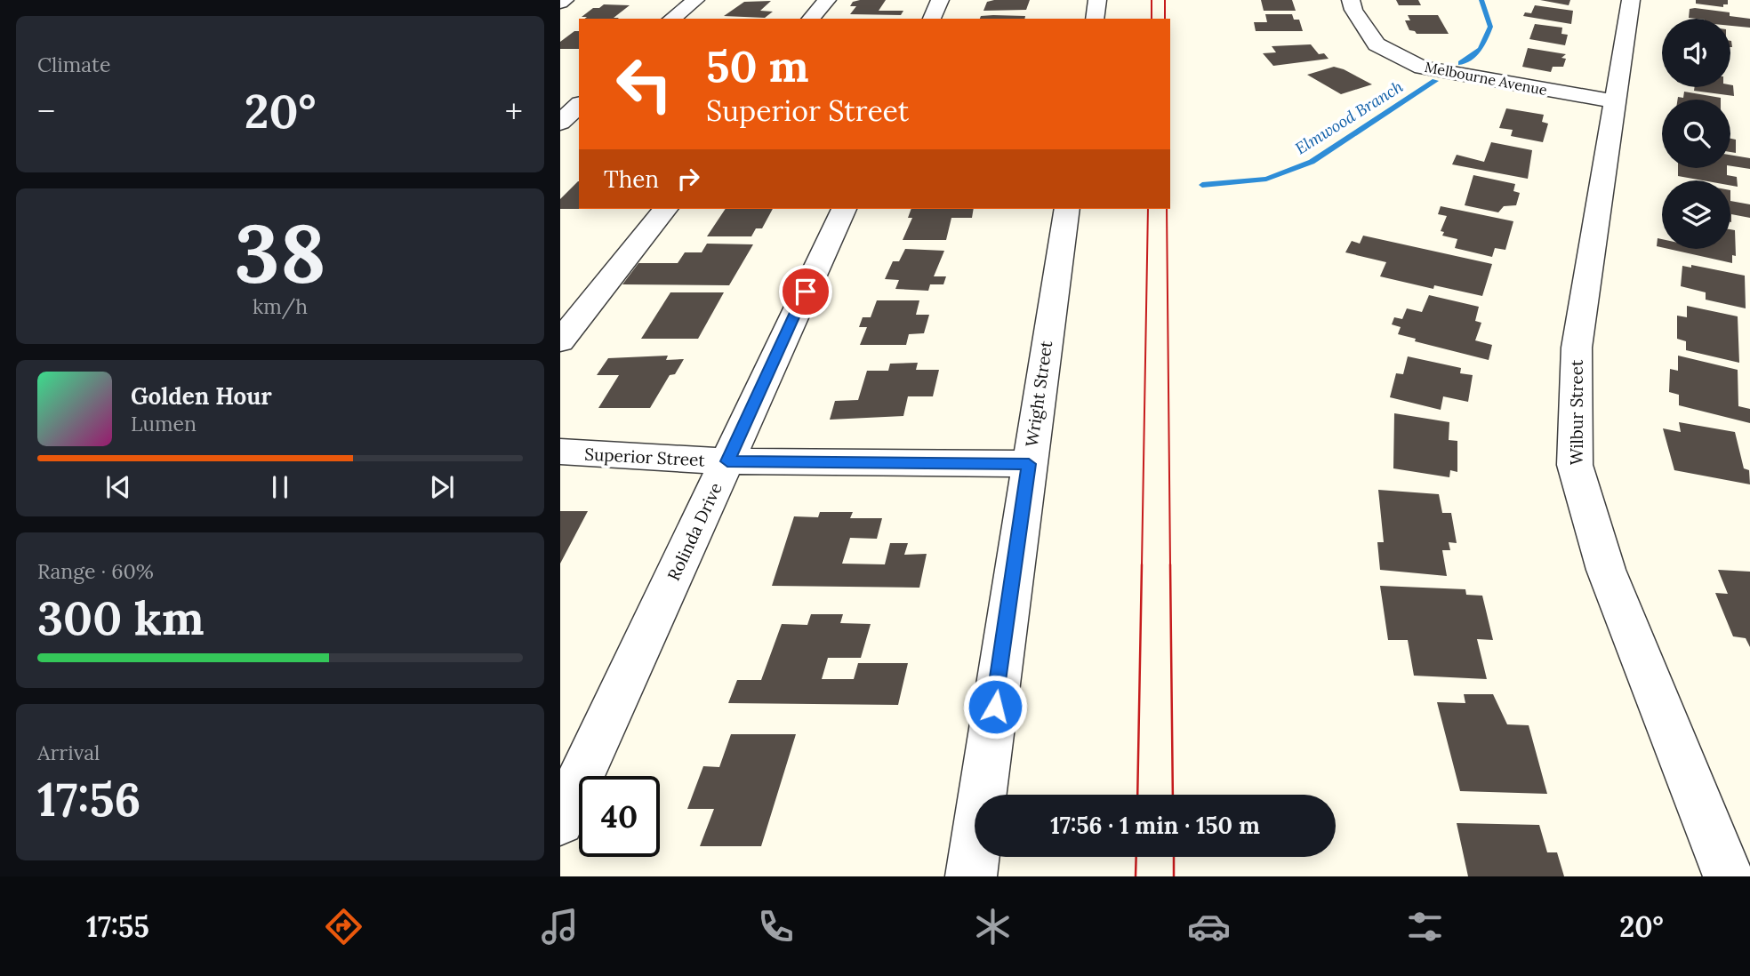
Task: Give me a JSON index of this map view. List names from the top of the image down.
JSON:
{
  "streets": {
    "street": [
      "Melbourne Avenue",
      "Wright Street",
      "Wilbur Street",
      "Superior Street",
      "Rolinda Drive"
    ]
  },
  "crossings": [
    ["Melbourne Avenue", "Wilbur Street"],
    ["Wright Street", "Superior Street"],
    ["Superior Street", "Rolinda Drive"]
  ],
  "water": ["Elmwood Branch"],
  "page": {
    "tile": [
      "Climate",
      ["38", "km/h"],
      ["Range · 60%", "300 km"],
      ["Arrival", "17:56"]
    ],
    "turn": ["50 m", "Superior Street"],
    "heat": ["−", "20°", "+"],
    "then": "Then",
    "song": ["Golden Hour", "Lumen"],
    "limit": "40",
    "trip": "17:56 · 1 min · 150 m",
    "tabs": ["17:55", "20°"]
  }
}
